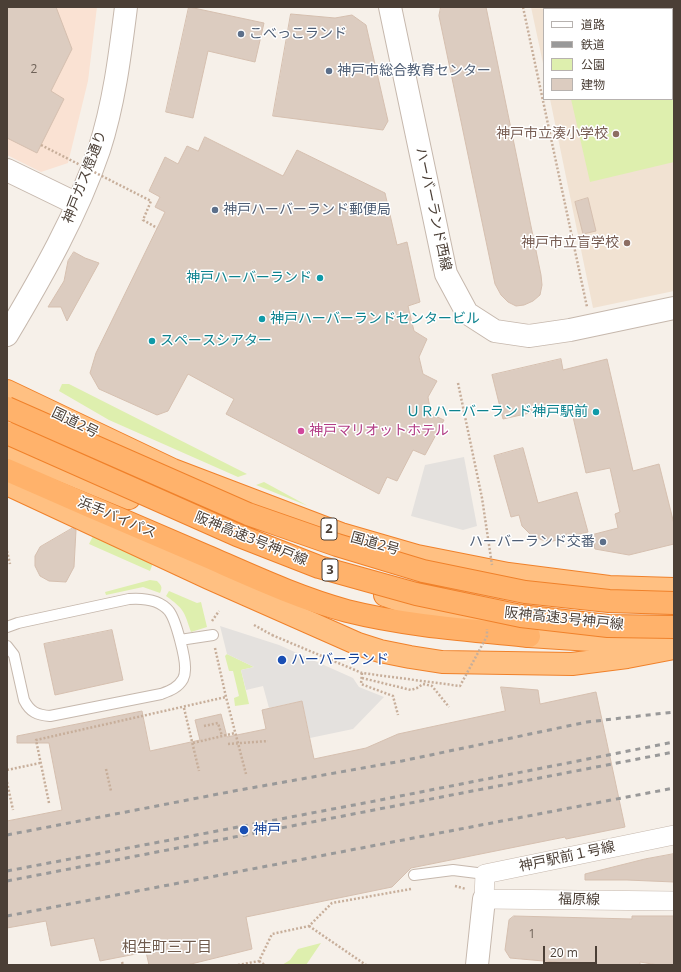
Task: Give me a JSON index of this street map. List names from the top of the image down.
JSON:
{
  "streets": {
    "highway": [
      "国道2号",
      "浜手バイパス",
      "2",
      "阪神高速3号神戸線",
      "3"
    ],
    "street": [
      "神戸ガス燈通り",
      "ハーバーランド西線",
      "神戸駅前１号線",
      "福原線"
    ]
  },
  "districts": ["相生町三丁目"],
  "places": [
    "こべっこランド",
    "神戸市総合教育センター",
    "神戸市立湊小学校",
    "神戸ハーバーランド郵便局",
    "神戸市立盲学校",
    "神戸ハーバーランド",
    "神戸ハーバーランドセンタービル",
    "スペースシアター",
    "ＵＲハーバーランド神戸駅前",
    "神戸マリオットホテル",
    "ハーバーランド交番",
    "ハーバーランド",
    "神戸"
  ],
  "house_numbers": ["2", "1"],
  "legend": [
    "道路",
    "鉄道",
    "公園",
    "建物"
  ],
  "scale_bar": "20 m"
}
